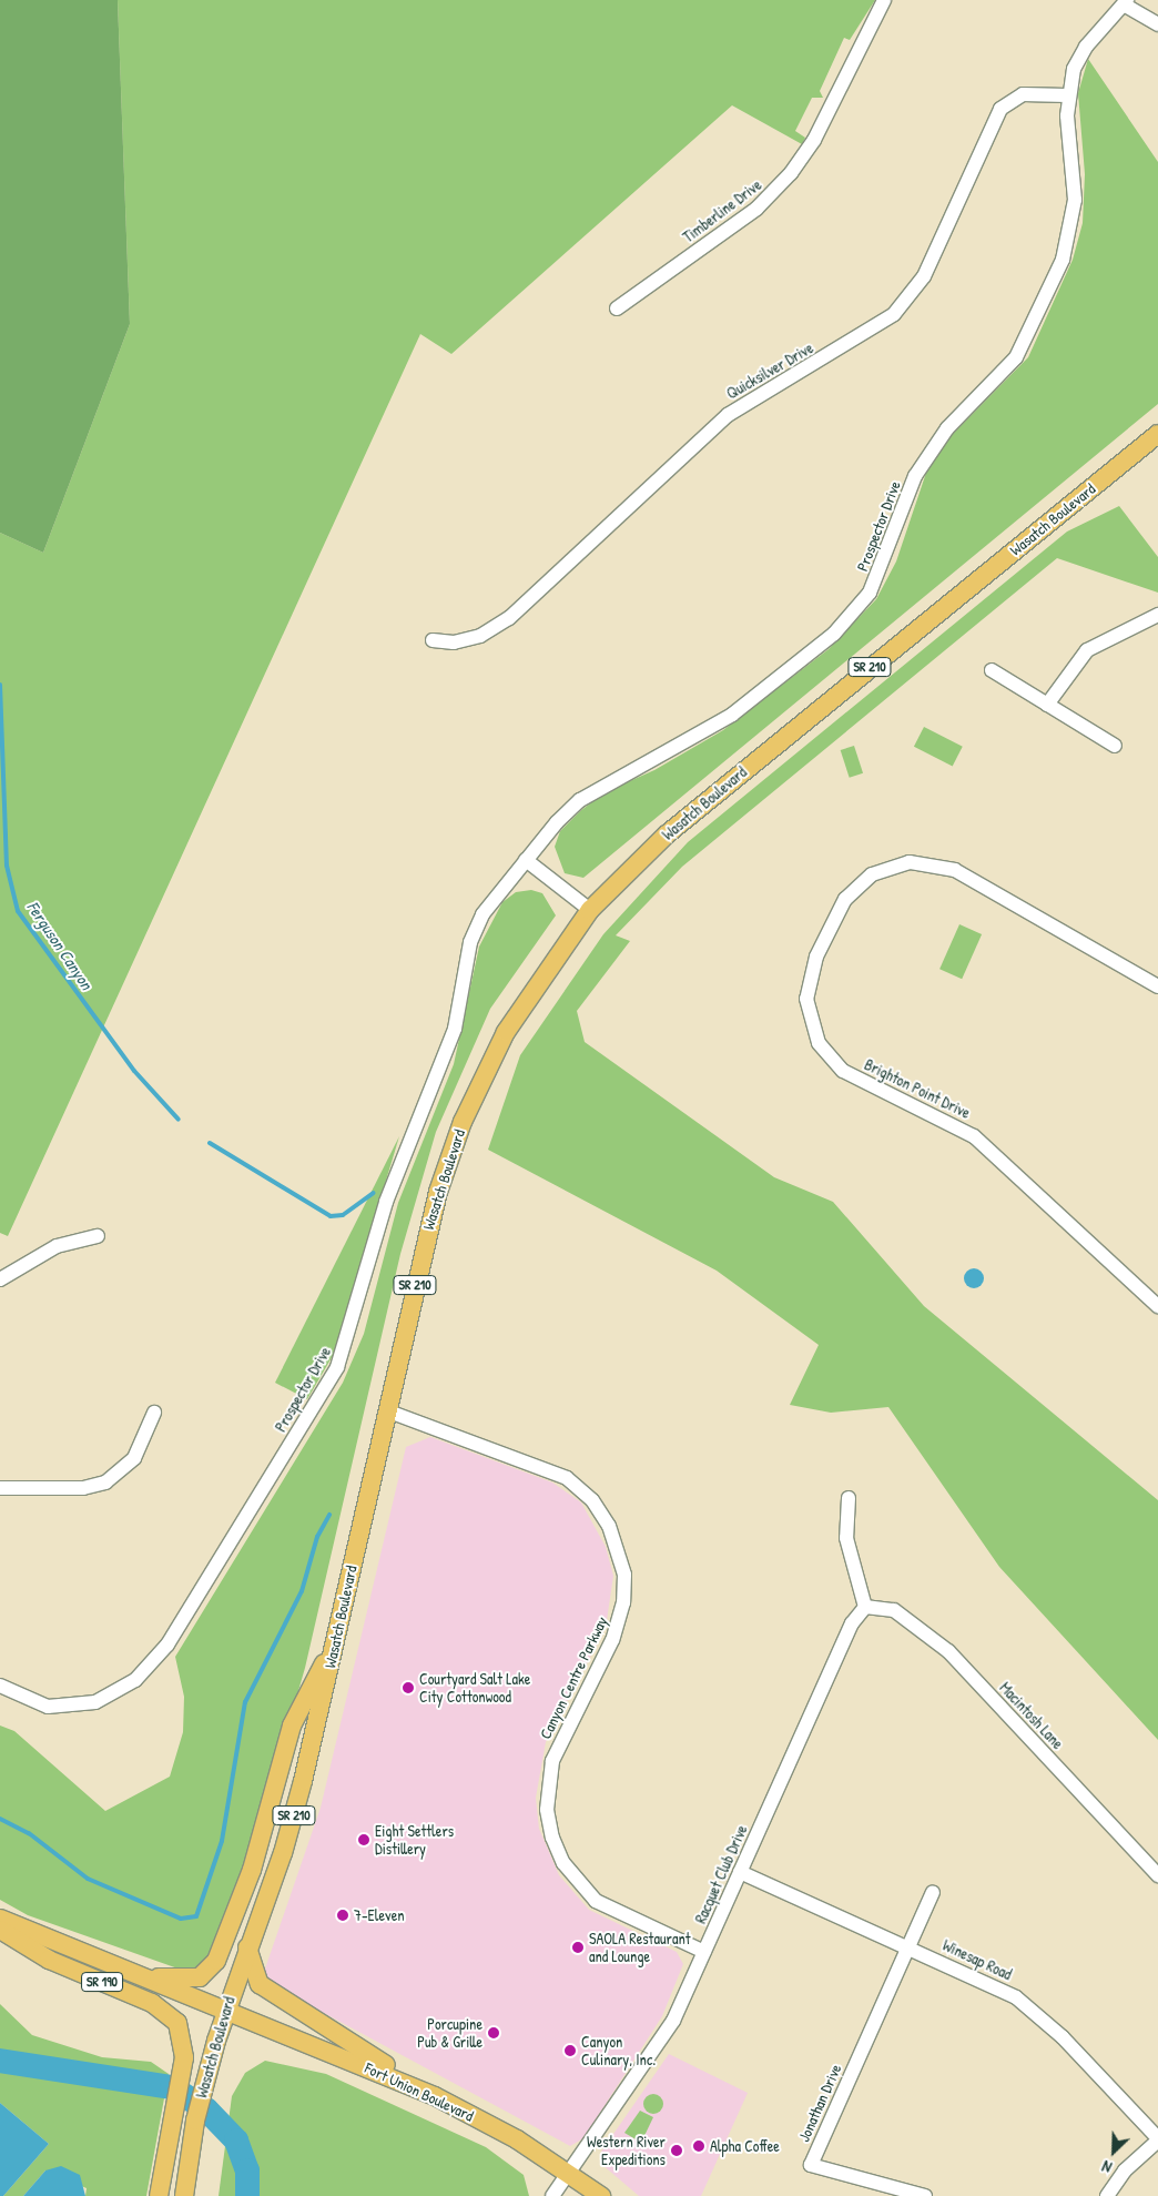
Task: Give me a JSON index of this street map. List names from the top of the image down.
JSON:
{
  "streets": {
    "main road": [
      "Wasatch Boulevard",
      "SR 210",
      "SR 190",
      "Fort Union Boulevard"
    ],
    "street": [
      "Timberline Drive",
      "Quicksilver Drive",
      "Prospector Drive",
      "Brighton Point Drive",
      "Canyon Centre Parkway",
      "Macintosh Lane",
      "Racquet Club Drive",
      "Winesap Road",
      "Jonathan Drive"
    ]
  },
  "crossings": [
    ["Quicksilver Drive", "Prospector Drive"],
    ["Wasatch Boulevard", "Canyon Centre Parkway"],
    ["Wasatch Boulevard", "SR 190"],
    ["Wasatch Boulevard", "Fort Union Boulevard"],
    ["Canyon Centre Parkway", "Racquet Club Drive"],
    ["Macintosh Lane", "Racquet Club Drive"],
    ["Racquet Club Drive", "Winesap Road"],
    ["Racquet Club Drive", "Fort Union Boulevard"],
    ["Winesap Road", "Jonathan Drive"],
    ["SR 190", "Fort Union Boulevard"]
  ],
  "water": ["Ferguson Canyon"],
  "places": [
    "Courtyard Salt Lake City Cottonwood",
    "Eight Settlers Distillery",
    "7-Eleven",
    "SAOLA Restaurant and Lounge",
    "Porcupine Pub & Grille",
    "Canyon Culinary, Inc.",
    "Alpha Coffee",
    "Western River Expeditions"
  ],
  "north": "bottom left"
}
